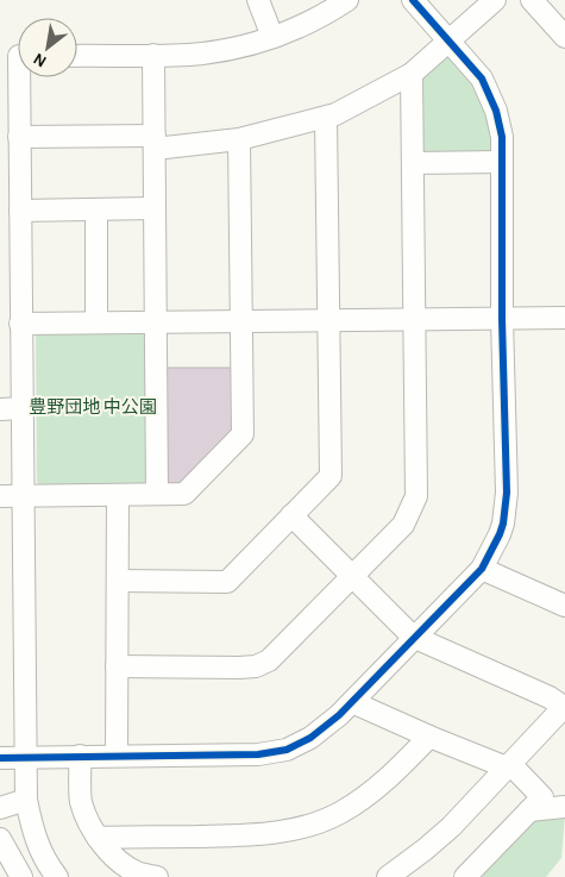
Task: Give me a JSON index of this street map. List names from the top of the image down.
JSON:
{
  "parks": ["豊野団地 中公園"],
  "north": "bottom left"
}
